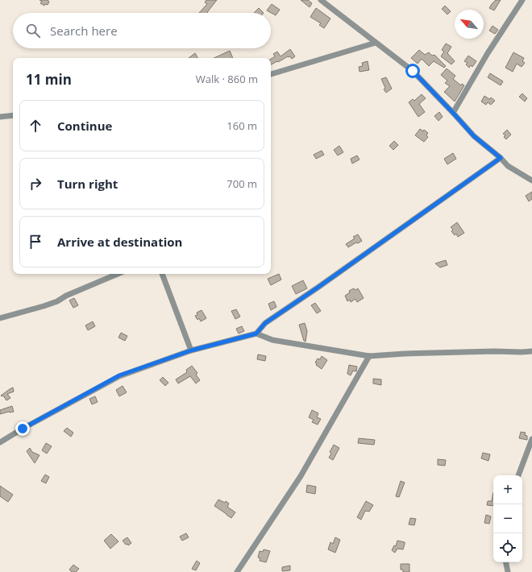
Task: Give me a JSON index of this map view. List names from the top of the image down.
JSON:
{
  "north": "top left",
  "page": {
    "search": "Search here",
    "heading": ["11 min", "Walk · 860 m"],
    "list": [
      ["Continue", "160 m"],
      ["Turn right", "700 m"],
      "Arrive at destination"
    ],
    "map_buttons": ["+", "−"]
  }
}
